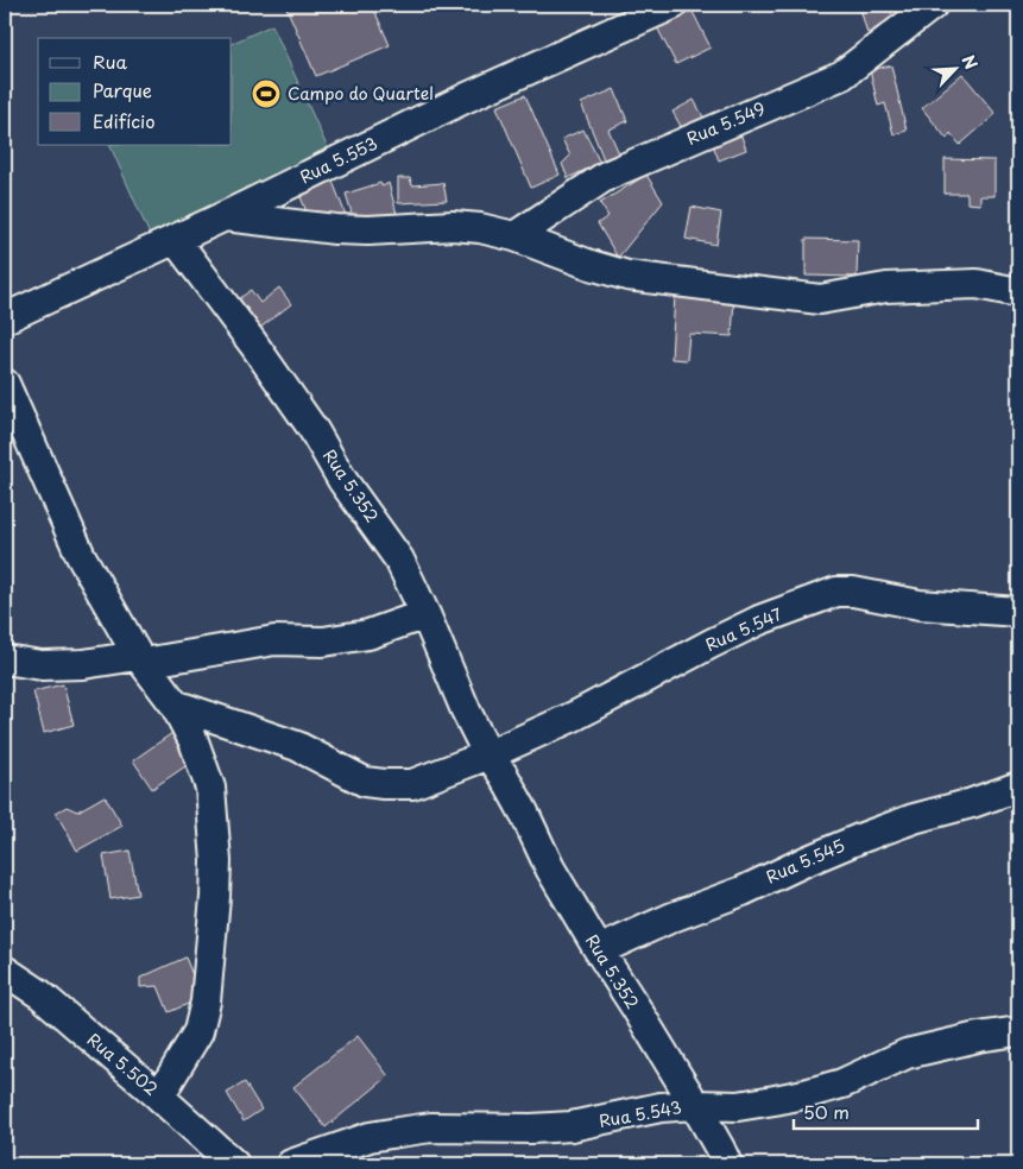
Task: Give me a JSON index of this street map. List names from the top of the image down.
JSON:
{
  "streets": {
    "street": [
      "Rua 5.549",
      "Rua 5.553",
      "Rua 5.352",
      "Rua 5.547",
      "Rua 5.545",
      "Rua 5.502",
      "Rua 5.543"
    ]
  },
  "crossings": [
    ["Rua 5.553", "Rua 5.352"],
    ["Rua 5.352", "Rua 5.547"],
    ["Rua 5.352", "Rua 5.545"],
    ["Rua 5.352", "Rua 5.543"]
  ],
  "places": {
    "sports": ["Campo do Quartel"]
  },
  "legend": ["Rua", "Parque", "Edifício"],
  "scale_bar": "50 m",
  "north": "top right"
}
